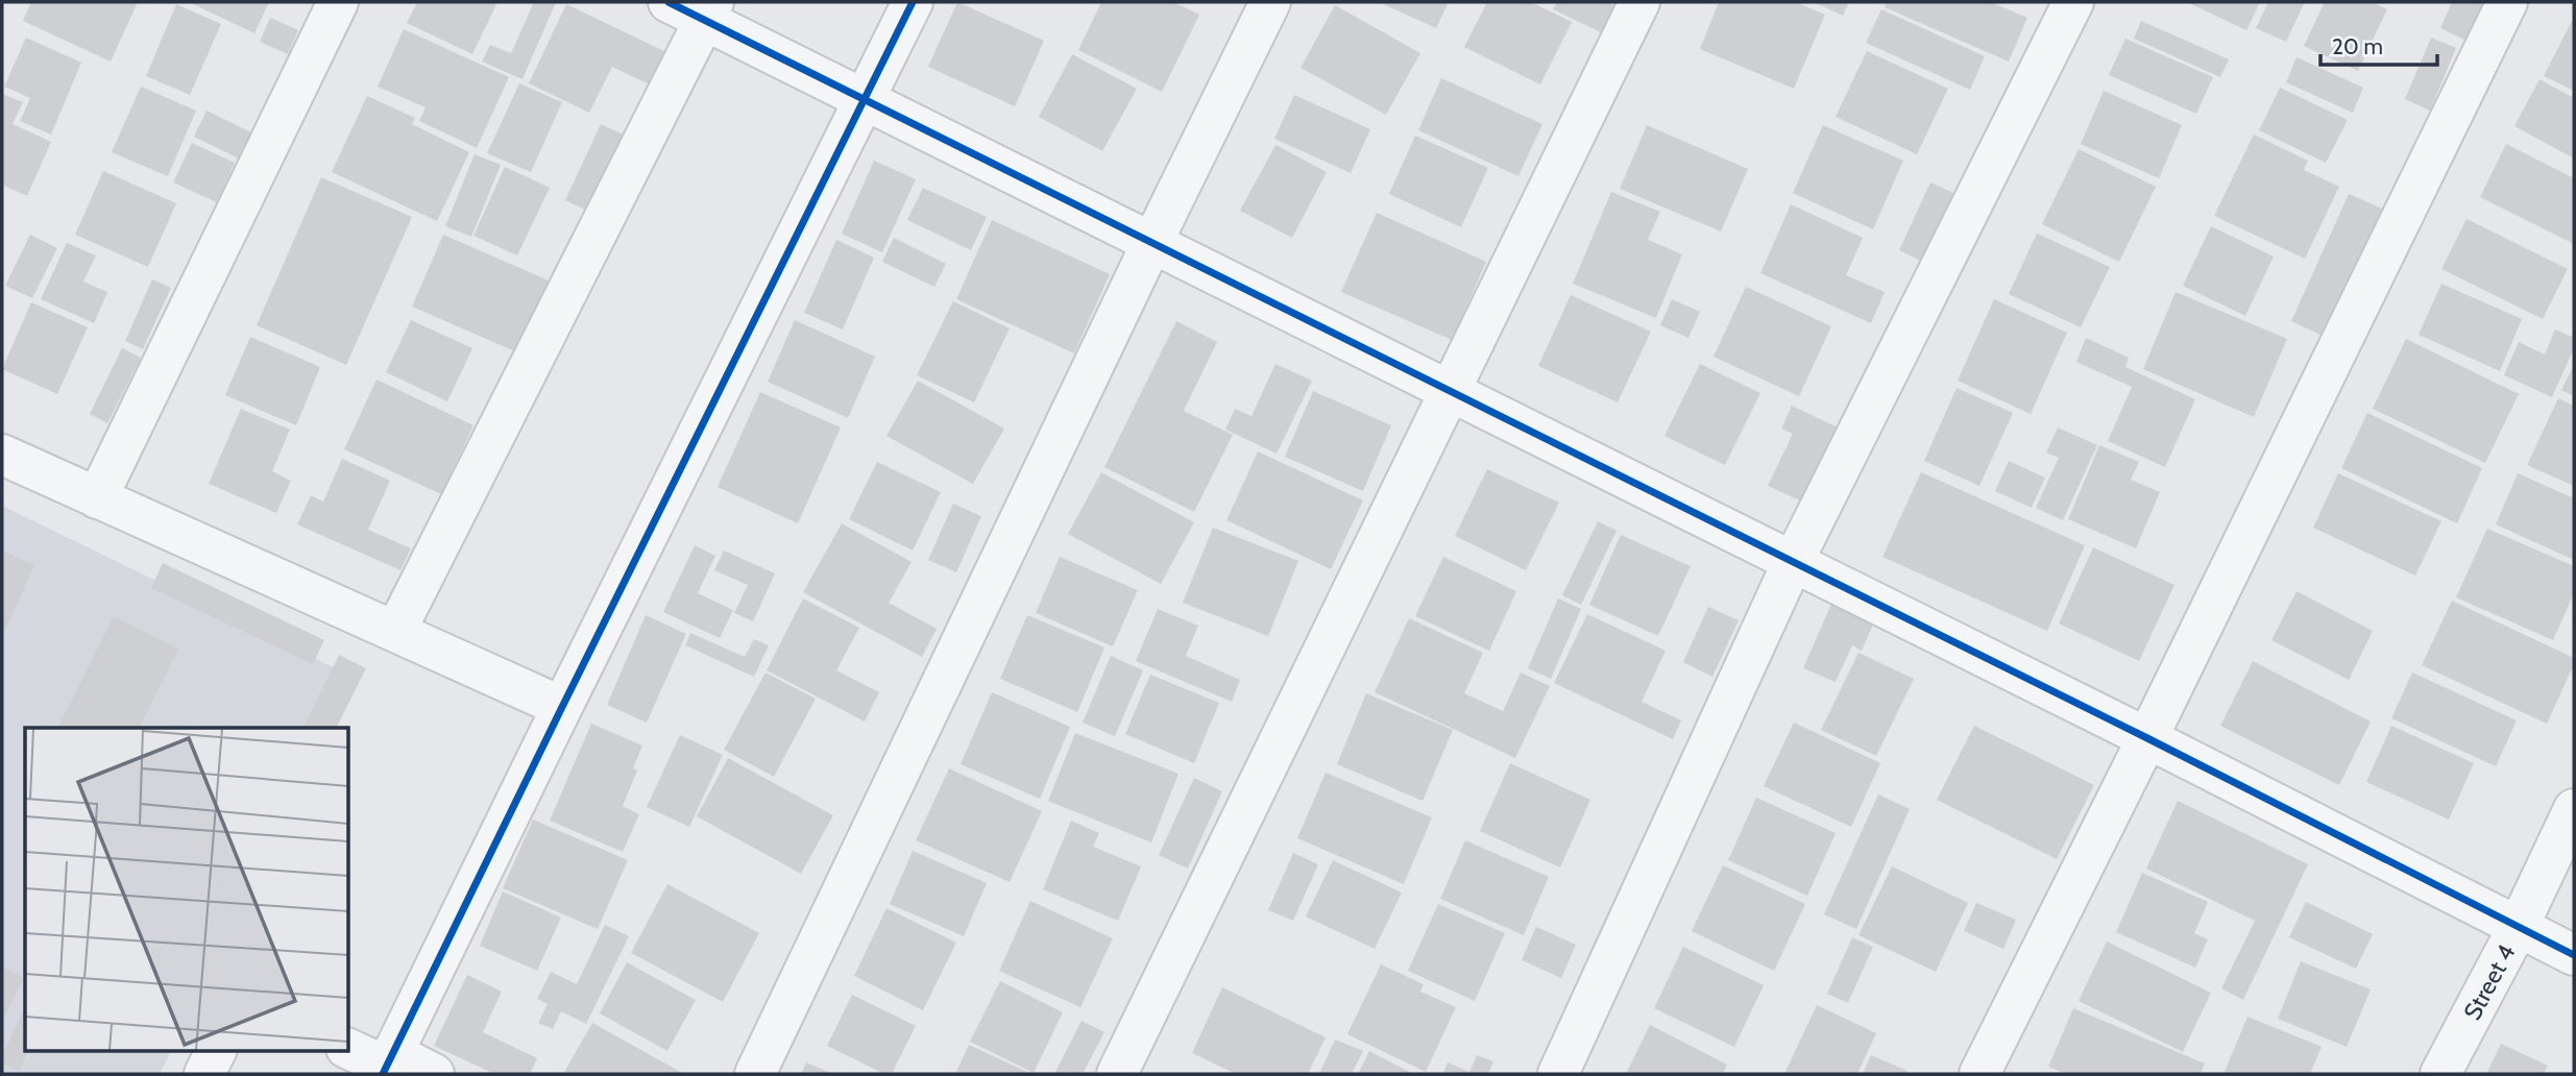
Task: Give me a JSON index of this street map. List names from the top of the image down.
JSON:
{
  "streets": {
    "street": ["Street 4"]
  },
  "scale_bar": "20 m"
}
